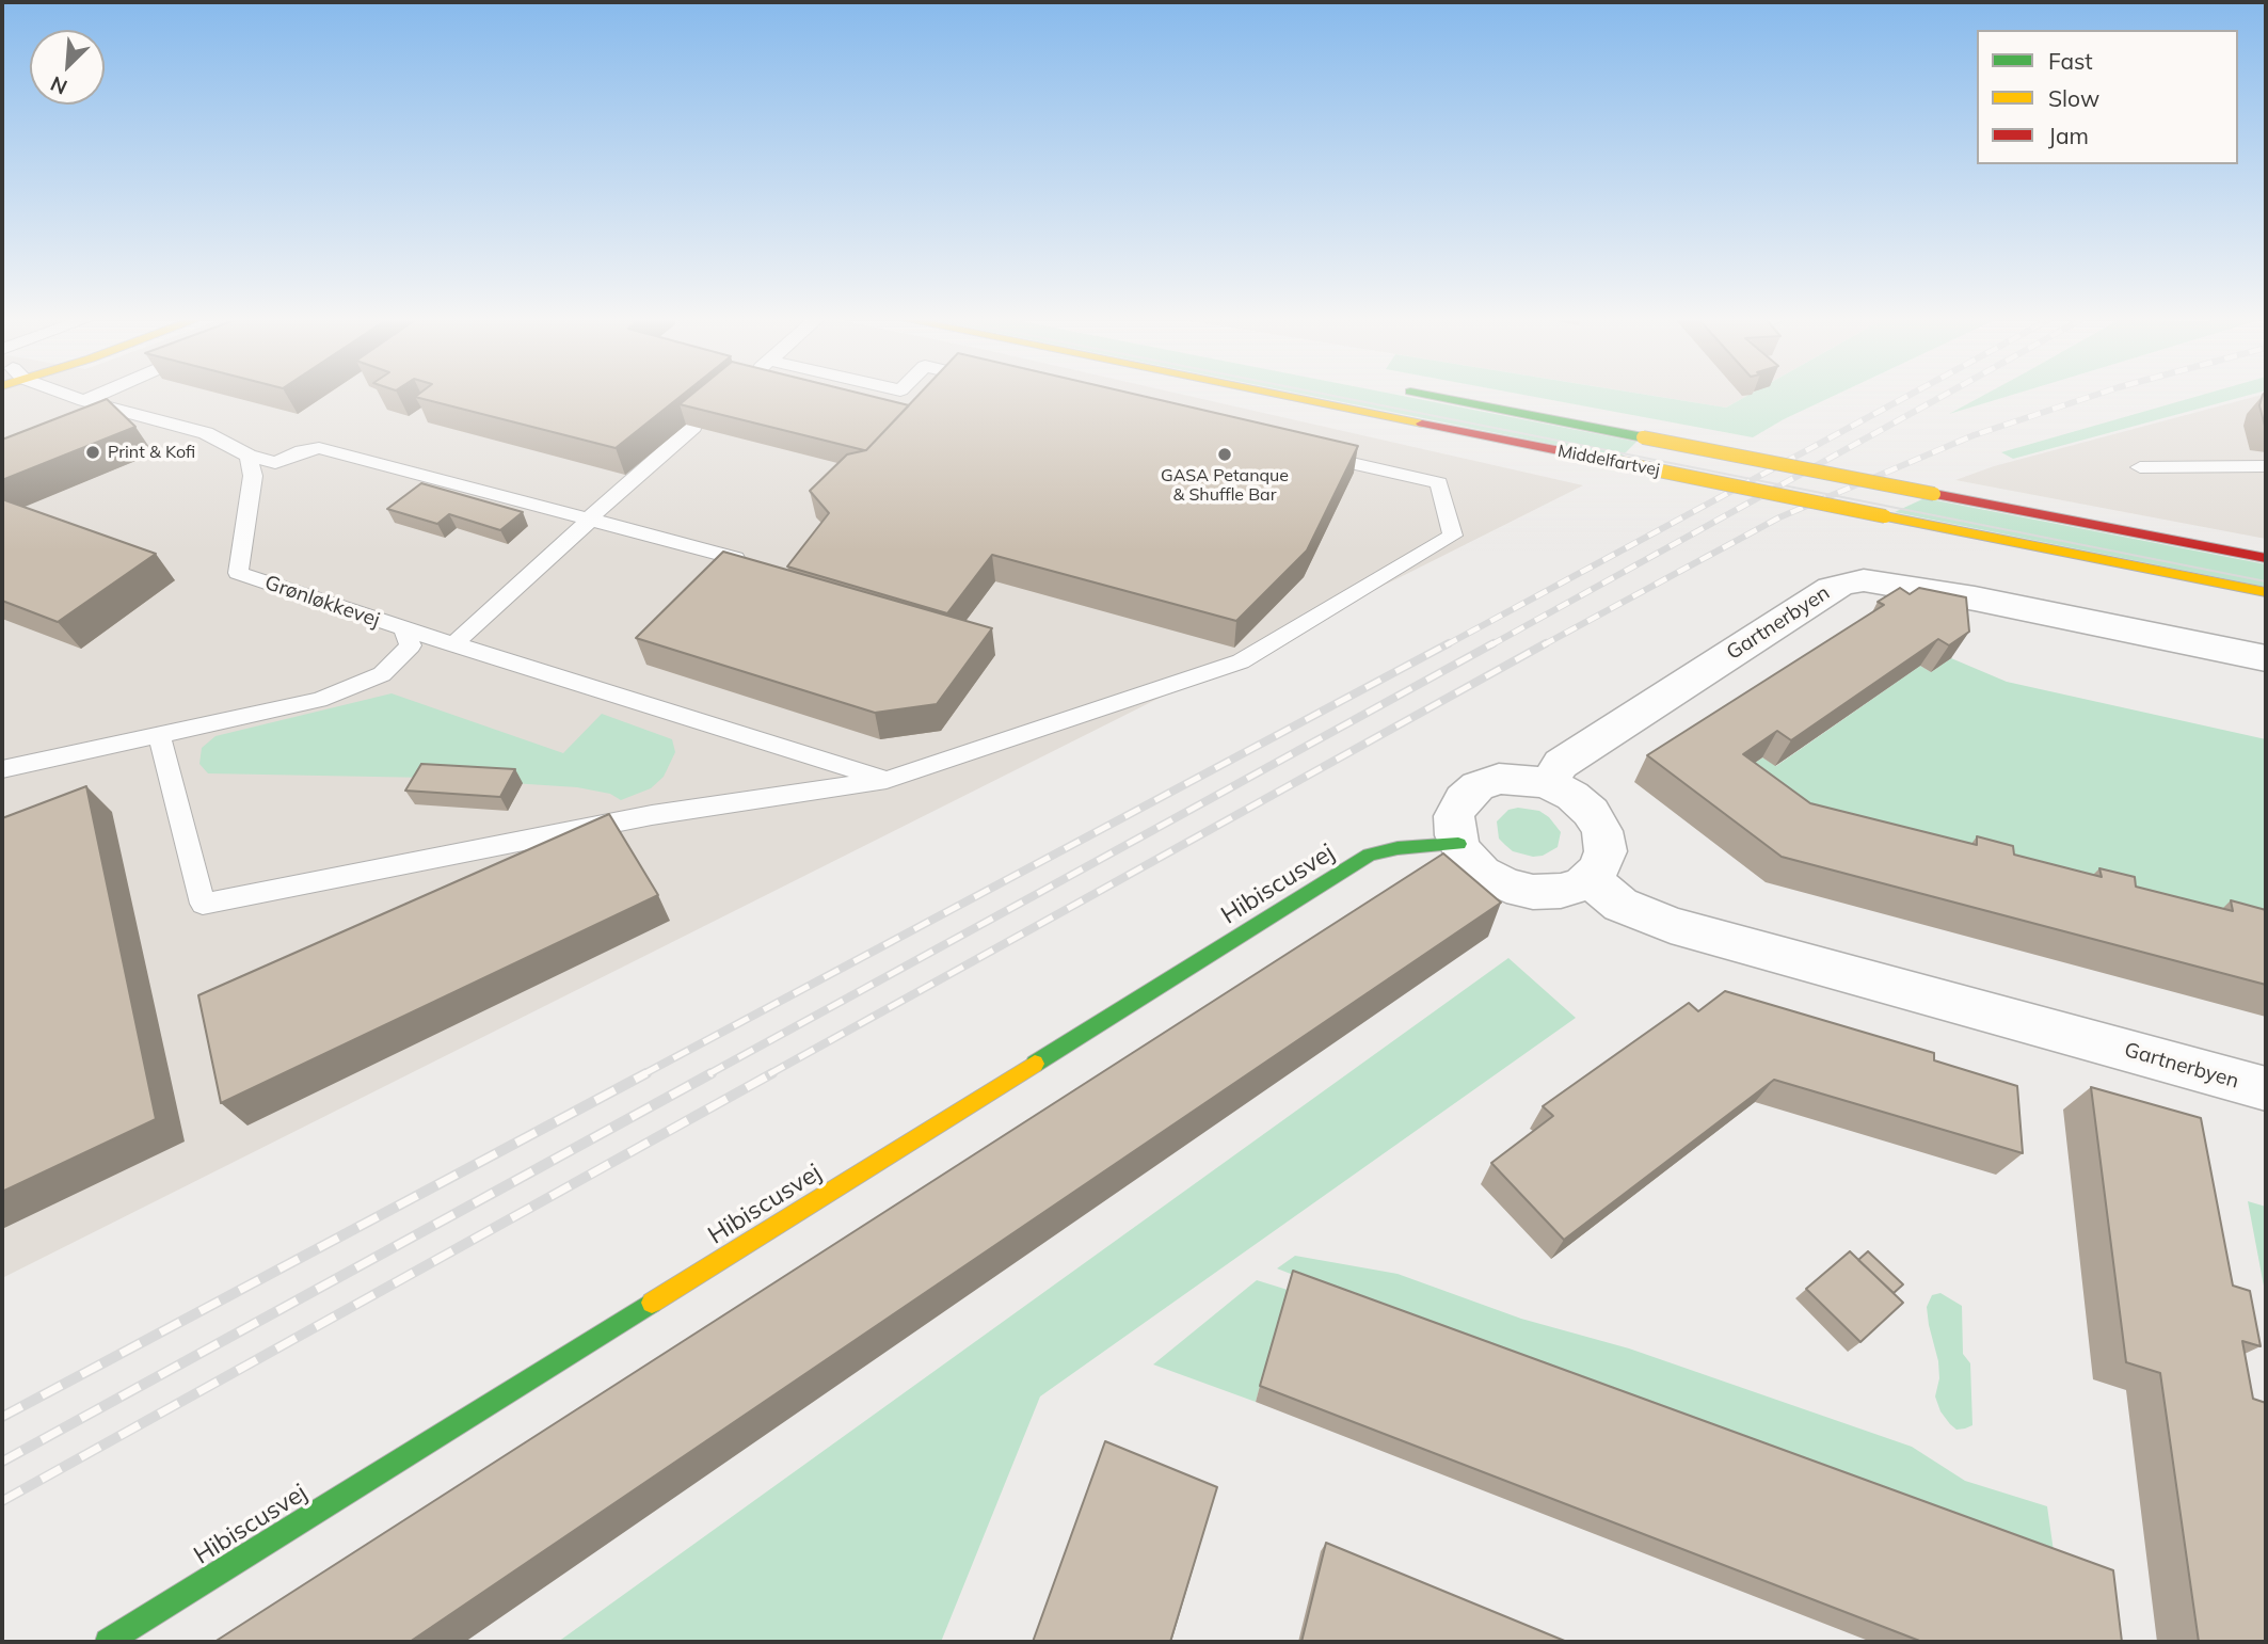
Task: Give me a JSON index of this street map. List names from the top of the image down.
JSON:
{
  "streets": {
    "street": ["Middelfartvej", "Gartnerbyen", "Hibiscusvej"],
    "lane": ["Grønløkkevej"]
  },
  "crossings": [
    ["Gartnerbyen", "Hibiscusvej"]
  ],
  "places": ["Print & Kofi", "GASA Petanque & Shuffle Bar"],
  "legend": ["Fast", "Slow", "Jam"],
  "north": "bottom left"
}
